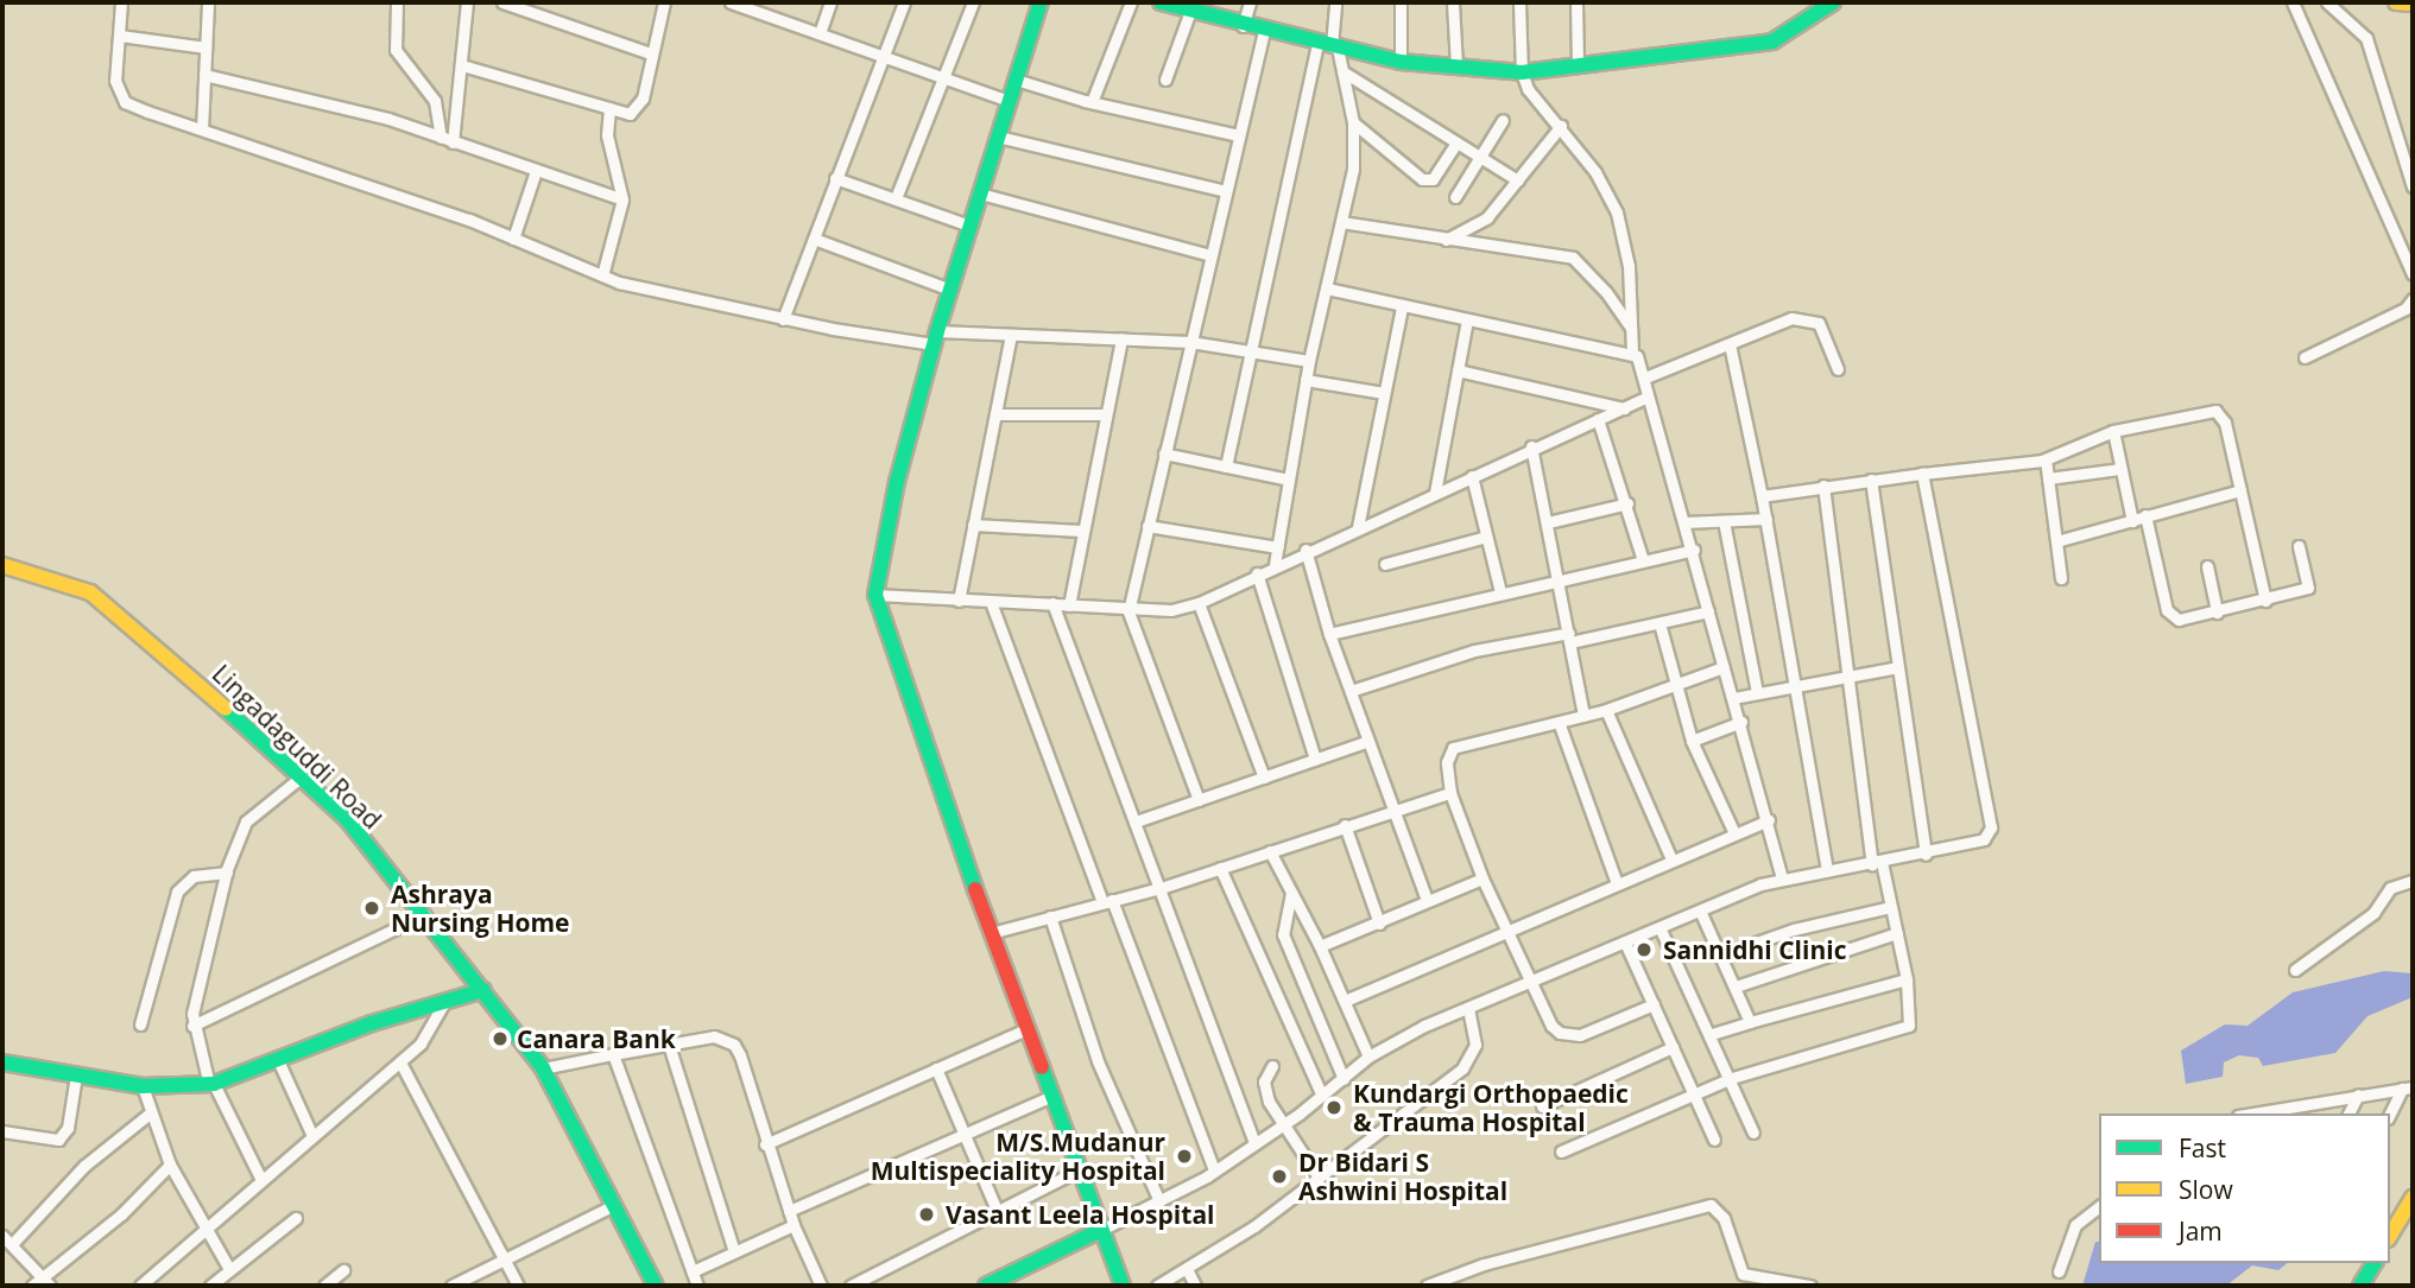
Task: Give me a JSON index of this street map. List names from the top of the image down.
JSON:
{
  "streets": {
    "street": ["Lingadaguddi Road"]
  },
  "places": [
    "Ashraya Nursing Home",
    "Sannidhi Clinic",
    "Canara Bank",
    "Kundargi Orthopaedic & Trauma Hospital",
    "M/S.Mudanur Multispeciality Hospital",
    "Dr Bidari S Ashwini Hospital",
    "Vasant Leela Hospital"
  ],
  "legend": ["Fast", "Slow", "Jam"]
}
